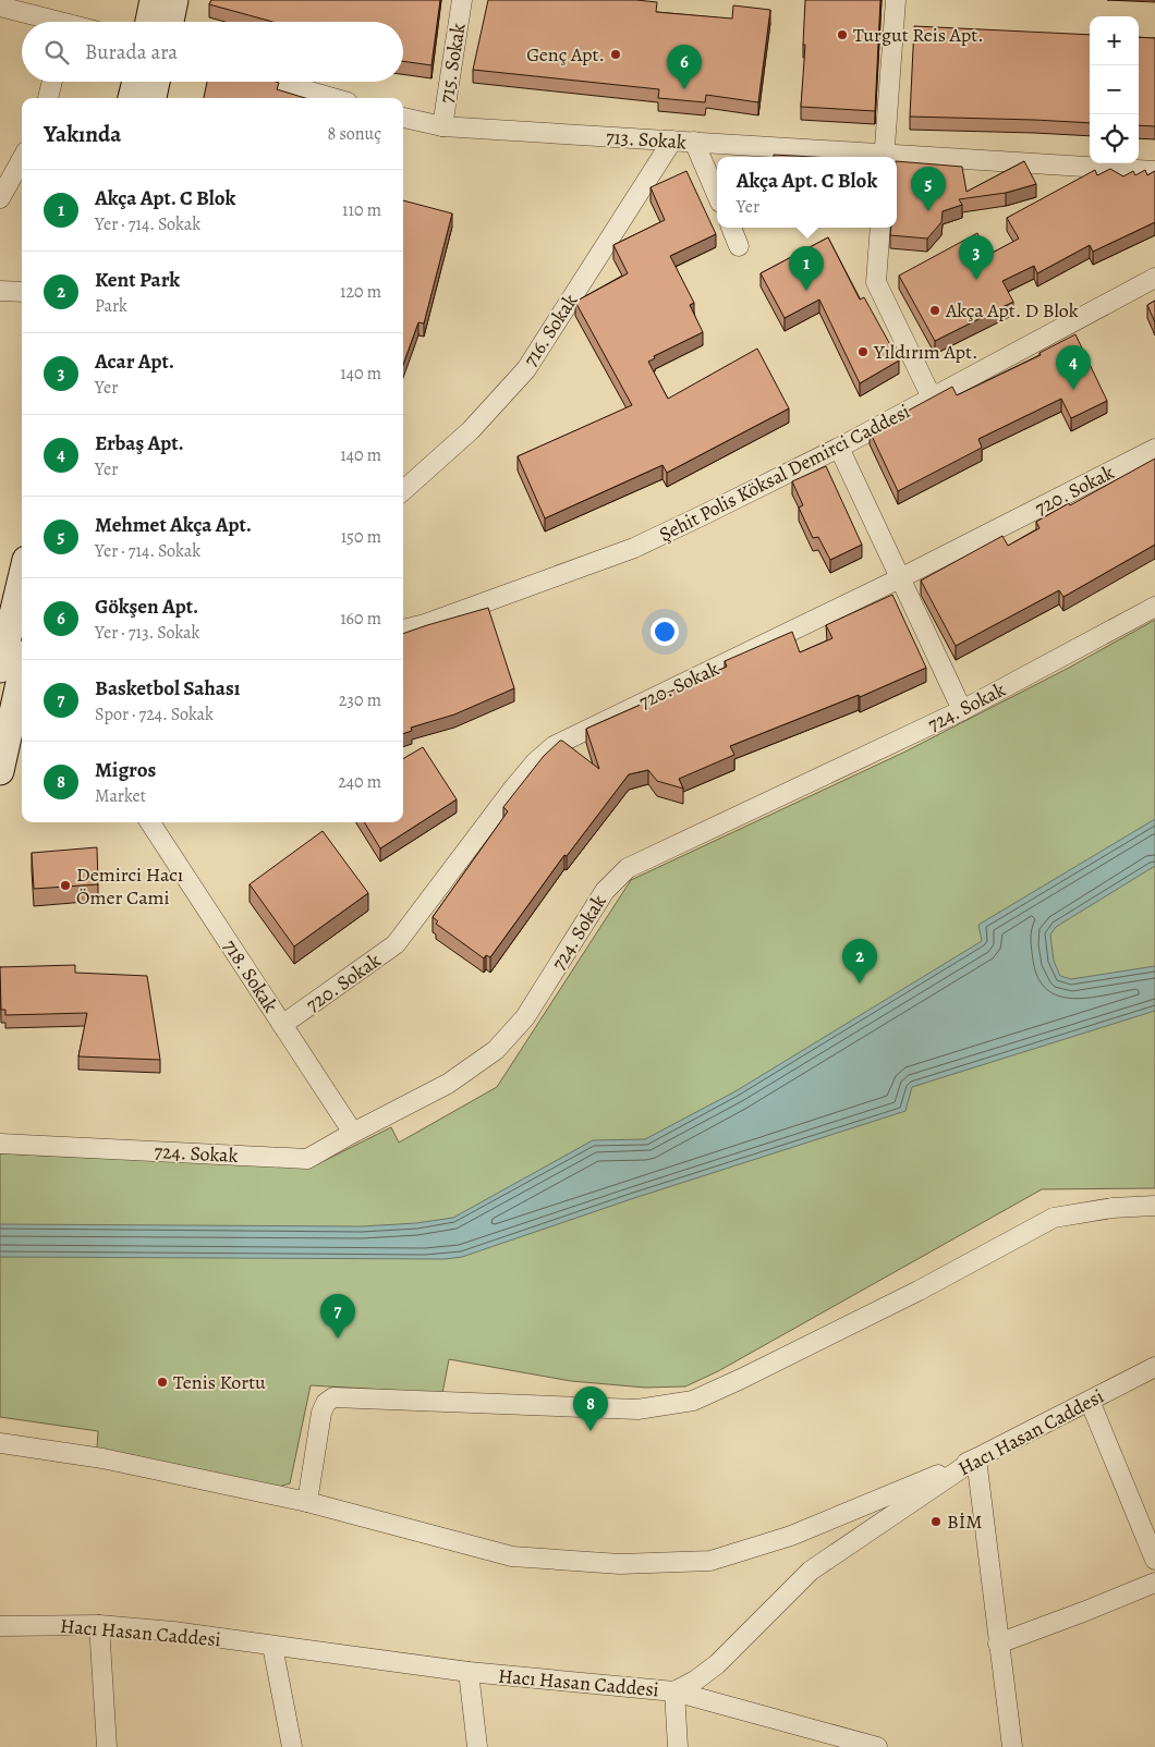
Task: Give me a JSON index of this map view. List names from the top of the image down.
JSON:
{
  "streets": {
    "street": [
      "715. Sokak",
      "713. Sokak",
      "716. Sokak",
      "Şehit Polis Köksal Demirci Caddesi",
      "720. Sokak",
      "724. Sokak",
      "718. Sokak",
      "Hacı Hasan Caddesi"
    ]
  },
  "crossings": [
    ["715. Sokak", "713. Sokak"],
    ["713. Sokak", "716. Sokak"],
    ["720. Sokak", "718. Sokak"],
    ["724. Sokak", "718. Sokak"]
  ],
  "places": [
    "Turgut Reis Apt.",
    "Genç Apt.",
    "Akça Apt. D Blok",
    "Yıldırım Apt.",
    "Demirci Hacı Ömer Cami",
    "Tenis Kortu",
    "BİM"
  ],
  "page": {
    "map_buttons": ["+", "−"],
    "search": "Burada ara",
    "pins": [
      "6",
      "5",
      "3",
      "1",
      "4",
      "2",
      "7",
      "8"
    ],
    "heading": ["Yakında", "8 sonuç"],
    "popup": ["Akça Apt. C Blok", "Yer"],
    "list": [
      {
        "mark": "1",
        "name": "Akça Apt. C Blok",
        "note": "Yer · 714. Sokak",
        "value": "110 m"
      },
      {
        "mark": "2",
        "name": "Kent Park",
        "note": "Park",
        "value": "120 m"
      },
      {
        "mark": "3",
        "name": "Acar Apt.",
        "note": "Yer",
        "value": "140 m"
      },
      {
        "mark": "4",
        "name": "Erbaş Apt.",
        "note": "Yer",
        "value": "140 m"
      },
      {
        "mark": "5",
        "name": "Mehmet Akça Apt.",
        "note": "Yer · 714. Sokak",
        "value": "150 m"
      },
      {
        "mark": "6",
        "name": "Gökşen Apt.",
        "note": "Yer · 713. Sokak",
        "value": "160 m"
      },
      {
        "mark": "7",
        "name": "Basketbol Sahası",
        "note": "Spor · 724. Sokak",
        "value": "230 m"
      },
      {
        "mark": "8",
        "name": "Migros",
        "note": "Market",
        "value": "240 m"
      }
    ]
  }
}
